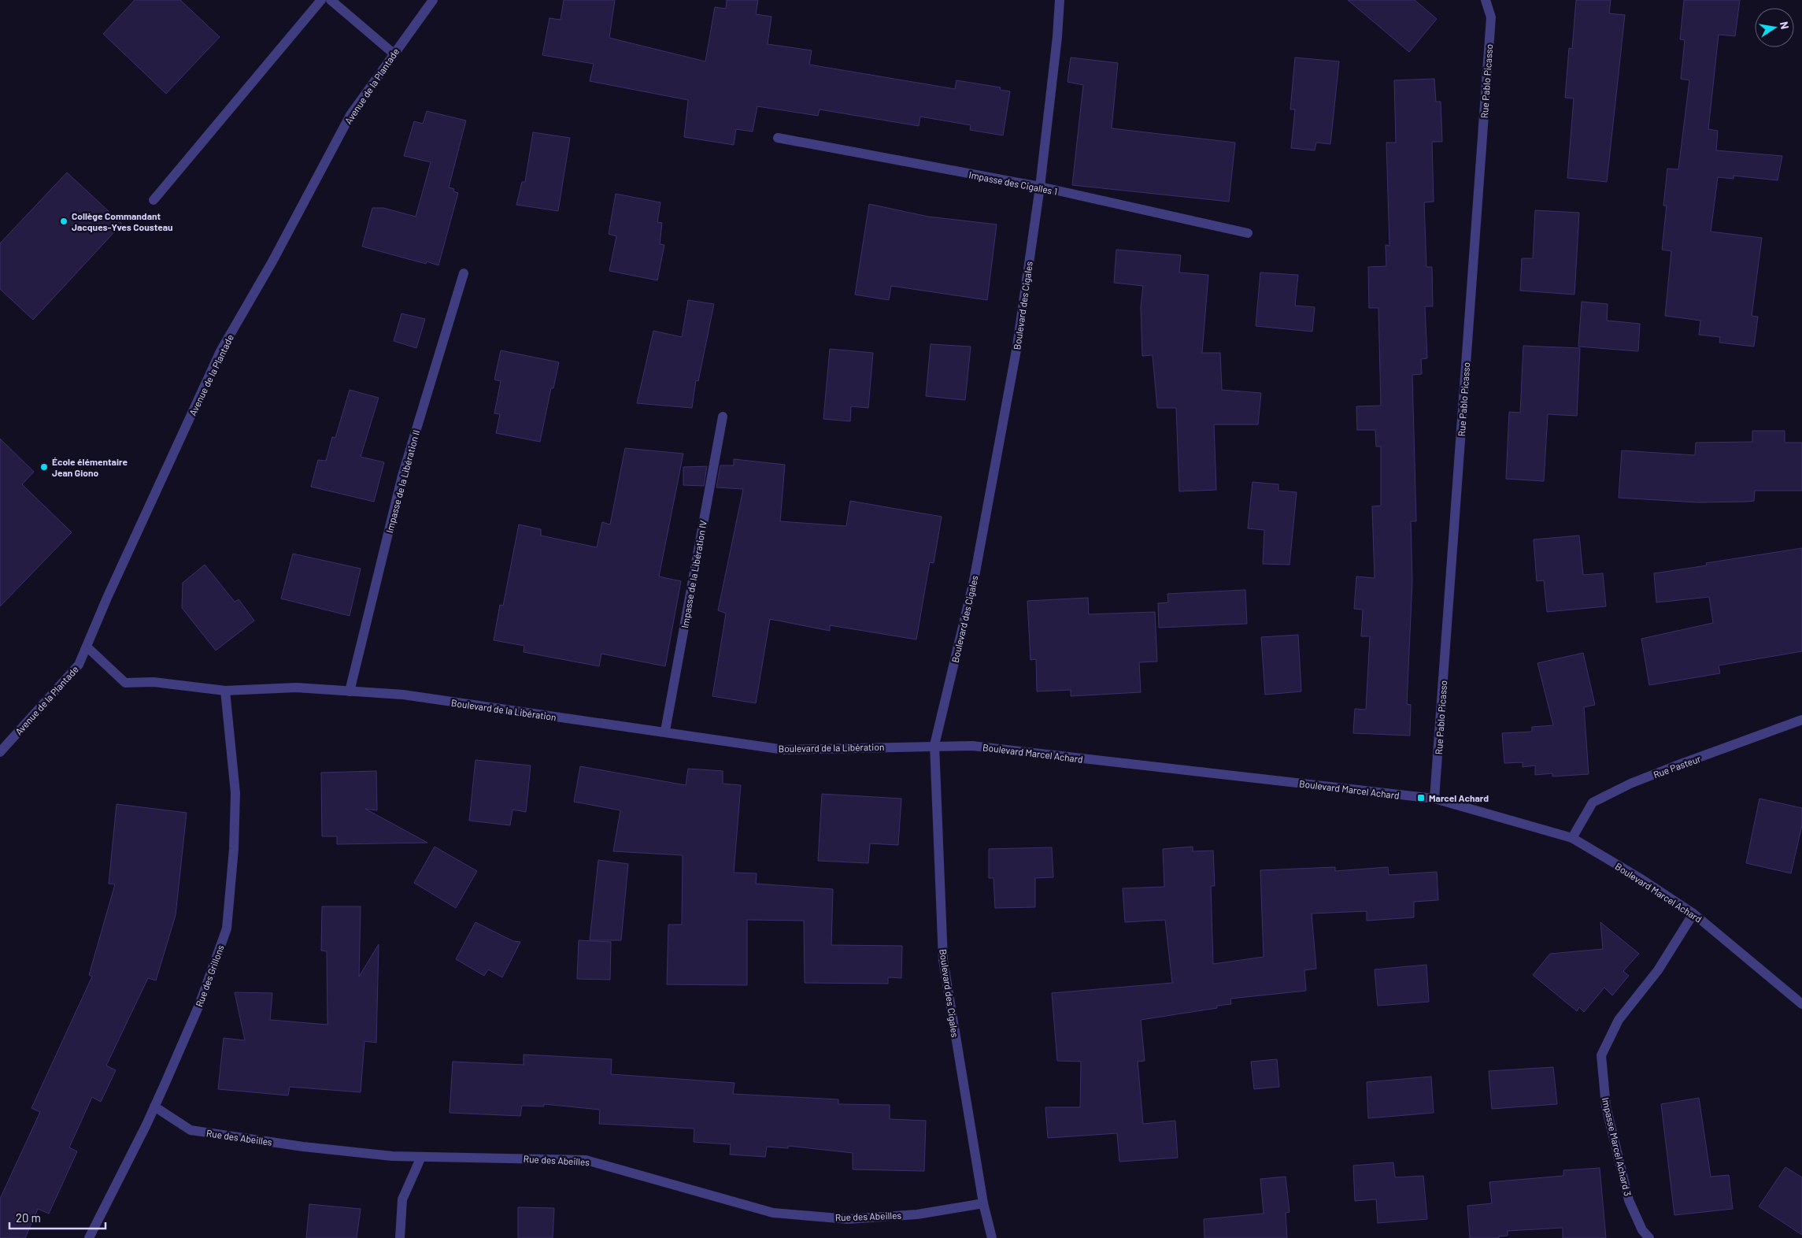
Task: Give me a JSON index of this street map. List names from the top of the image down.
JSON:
{
  "streets": {
    "street": [
      "Rue Pablo Picasso",
      "Avenue de la Plantade",
      "Impasse des Cigalles 1",
      "Boulevard des Cigales",
      "Impasse de la Libération II",
      "Impasse de la Libération IV",
      "Boulevard de la Libération",
      "Boulevard Marcel Achard",
      "Rue Pasteur",
      "Rue des Grillons",
      "Rue des Abeilles",
      "Impasse Marcel Achard 3"
    ]
  },
  "crossings": [
    ["Rue Pablo Picasso", "Boulevard Marcel Achard"],
    ["Avenue de la Plantade", "Boulevard de la Libération"],
    ["Impasse des Cigalles 1", "Boulevard des Cigales"],
    ["Boulevard des Cigales", "Boulevard de la Libération"],
    ["Boulevard des Cigales", "Boulevard Marcel Achard"],
    ["Boulevard des Cigales", "Rue des Abeilles"],
    ["Impasse de la Libération II", "Boulevard de la Libération"],
    ["Impasse de la Libération IV", "Boulevard de la Libération"],
    ["Boulevard de la Libération", "Boulevard Marcel Achard"],
    ["Boulevard de la Libération", "Rue des Grillons"],
    ["Boulevard Marcel Achard", "Rue Pasteur"],
    ["Boulevard Marcel Achard", "Impasse Marcel Achard 3"],
    ["Rue des Grillons", "Rue des Abeilles"]
  ],
  "places": {
    "other": ["Collège Commandant Jacques-Yves Cousteau", "École élémentaire Jean Giono"],
    "transit": ["Marcel Achard"]
  },
  "scale_bar": "20 m",
  "north": "right"
}
